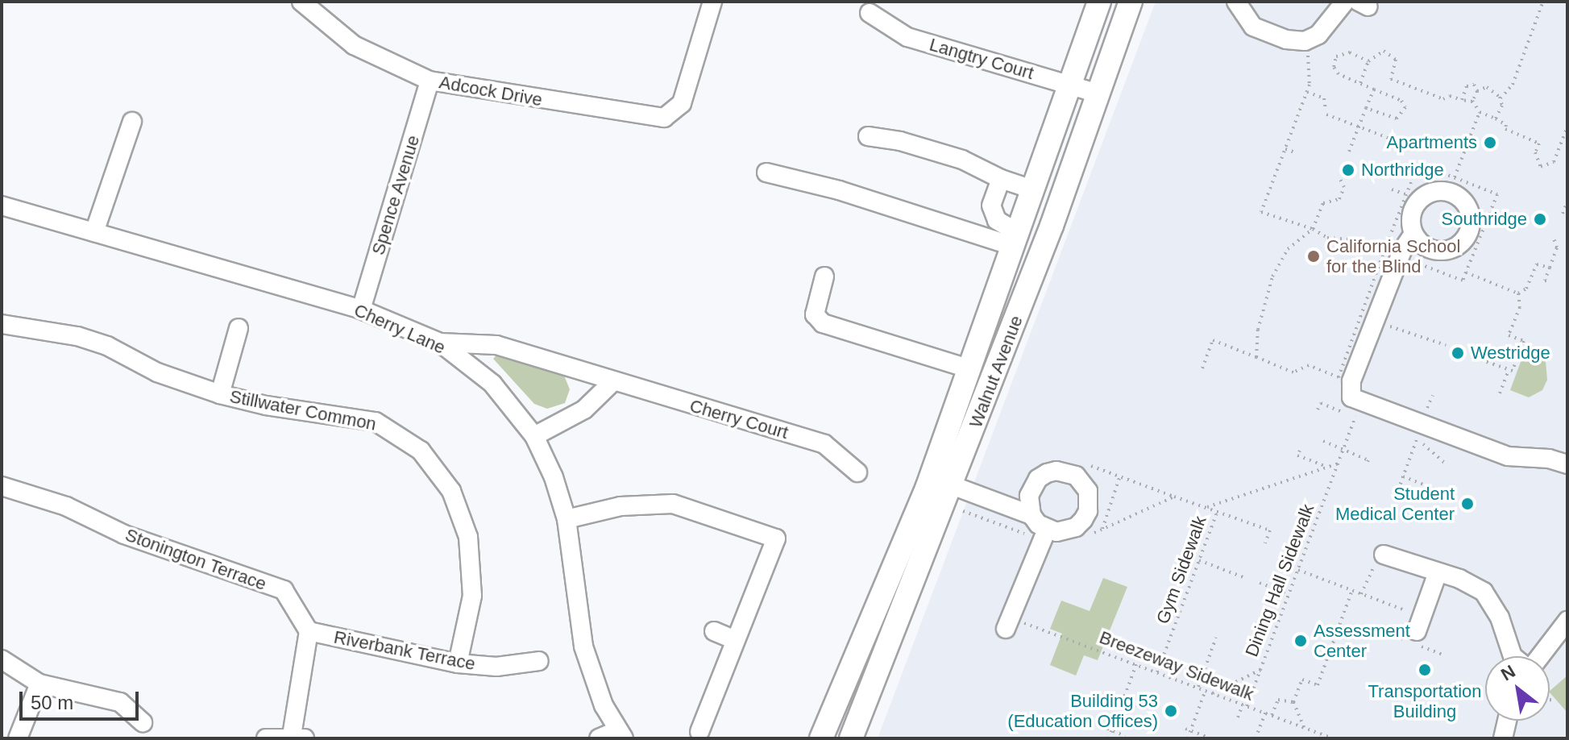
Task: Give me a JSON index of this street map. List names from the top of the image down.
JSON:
{
  "streets": {
    "main road": ["Walnut Avenue"],
    "street": [
      "Langtry Court",
      "Adcock Drive",
      "Spence Avenue",
      "Cherry Lane",
      "Stillwater Common",
      "Cherry Court",
      "Stonington Terrace",
      "Riverbank Terrace"
    ],
    "path": ["Gym Sidewalk", "Dining Hall Sidewalk", "Breezeway Sidewalk"]
  },
  "crossings": [
    ["Langtry Court", "Walnut Avenue"],
    ["Adcock Drive", "Spence Avenue"],
    ["Spence Avenue", "Cherry Lane"],
    ["Cherry Lane", "Cherry Court"],
    ["Stillwater Common", "Riverbank Terrace"],
    ["Stonington Terrace", "Riverbank Terrace"],
    ["Gym Sidewalk", "Breezeway Sidewalk"],
    ["Dining Hall Sidewalk", "Breezeway Sidewalk"]
  ],
  "places": [
    "Apartments",
    "Northridge",
    "Southridge",
    "California School for the Blind",
    "Westridge",
    "Student Medical Center",
    "Assessment Center",
    "Transportation Building",
    "Building 53 (Education Offices)"
  ],
  "scale_bar": "50 m",
  "north": "top left"
}
